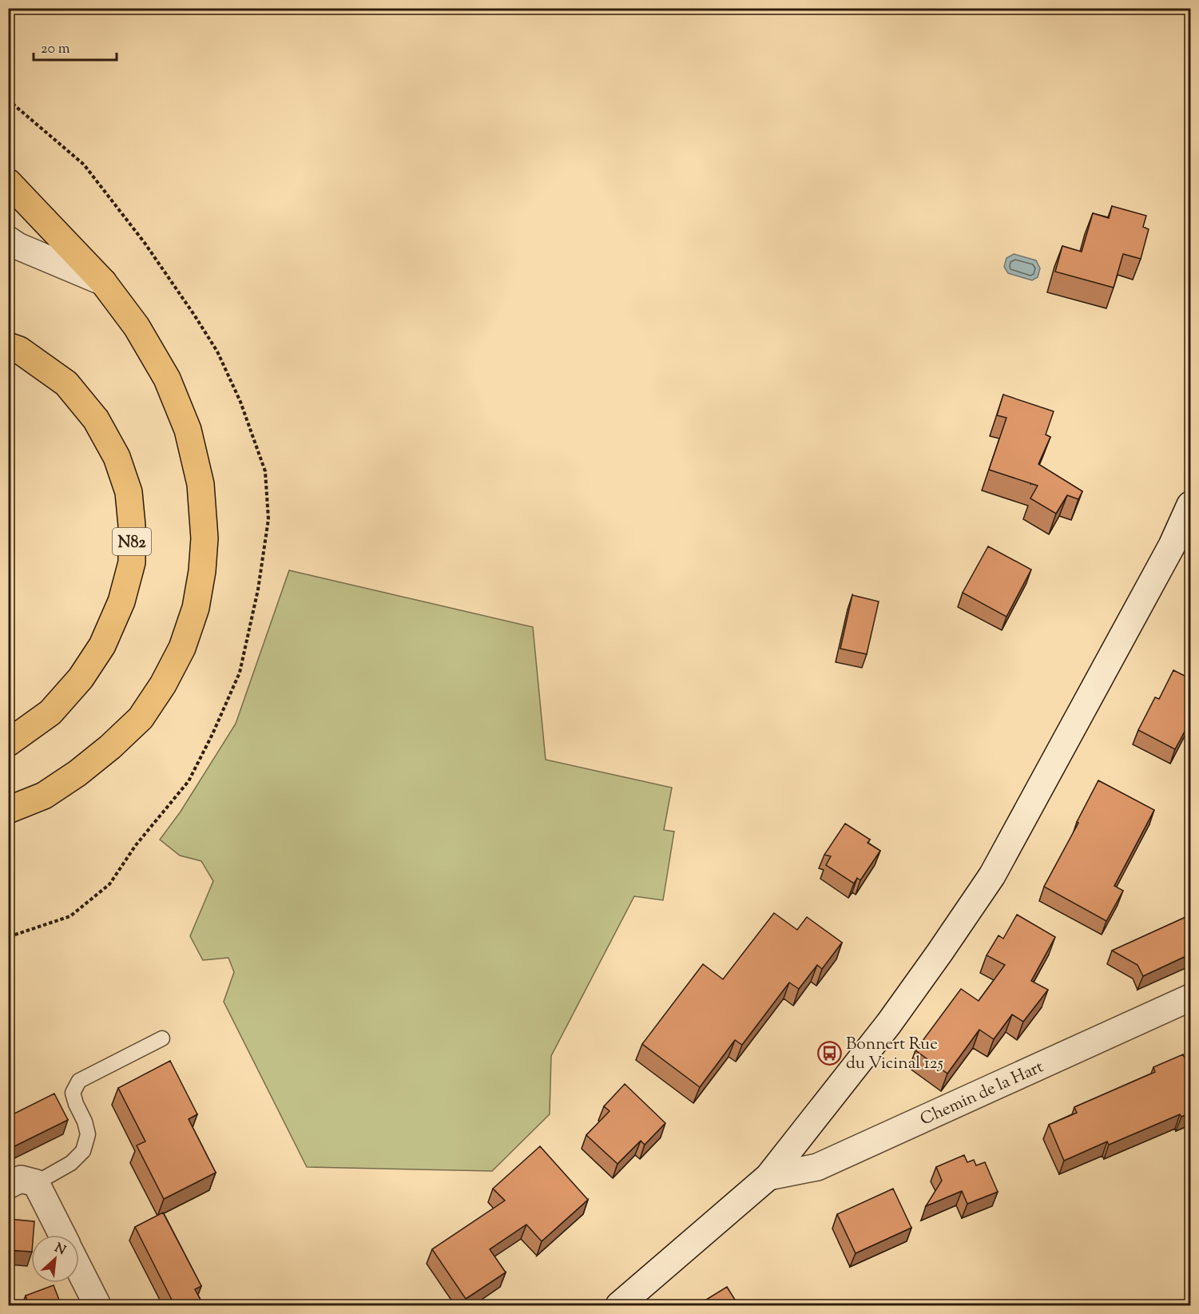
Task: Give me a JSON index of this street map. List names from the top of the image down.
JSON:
{
  "streets": {
    "main road": ["N82"],
    "street": ["Chemin de la Hart"]
  },
  "places": {
    "bus stop": ["Bonnert Rue du Vicinal 125"]
  },
  "scale_bar": "20 m",
  "north": "top right"
}
